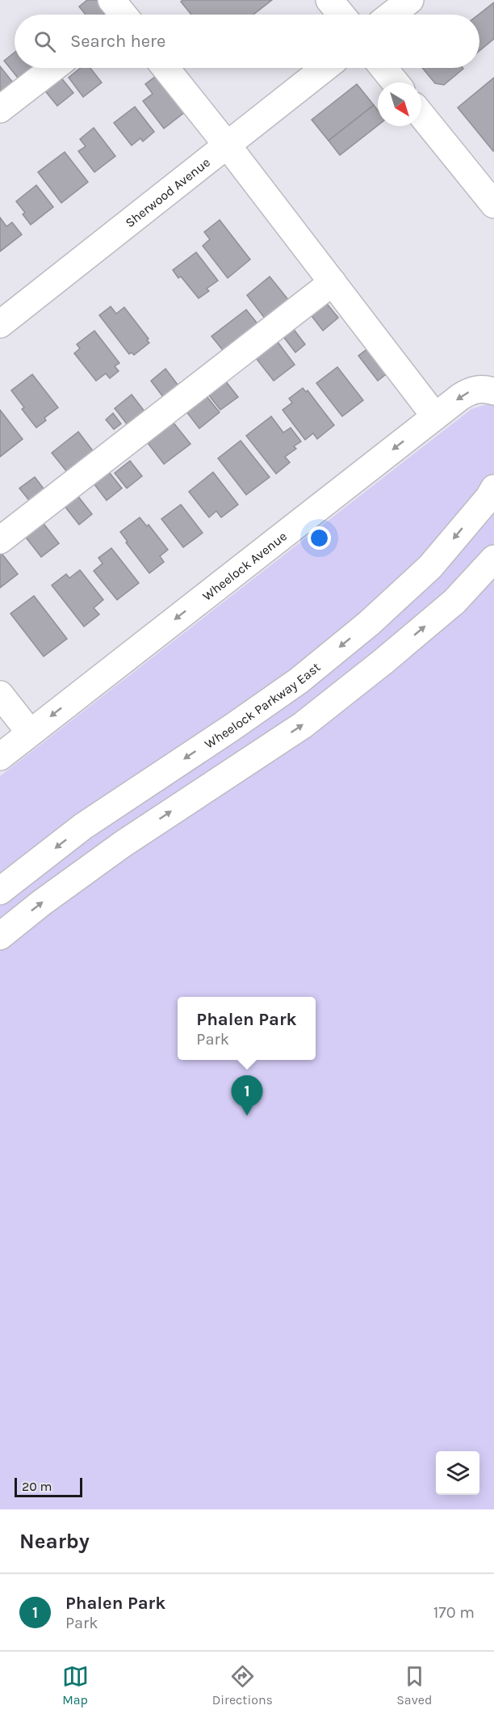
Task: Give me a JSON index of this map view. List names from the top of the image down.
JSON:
{
  "streets": {
    "street": ["Sherwood Avenue", "Wheelock Avenue", "Wheelock Parkway East"]
  },
  "scale_bar": "20 m",
  "north": "bottom right",
  "page": {
    "search": "Search here",
    "popup": ["Phalen Park", "Park"],
    "pins": "1",
    "scale": "20 m",
    "heading": "Nearby",
    "list": [
      {
        "mark": "1",
        "name": "Phalen Park",
        "note": "Park",
        "value": "170 m"
      }
    ],
    "nav": ["Map", "Directions", "Saved"]
  }
}
